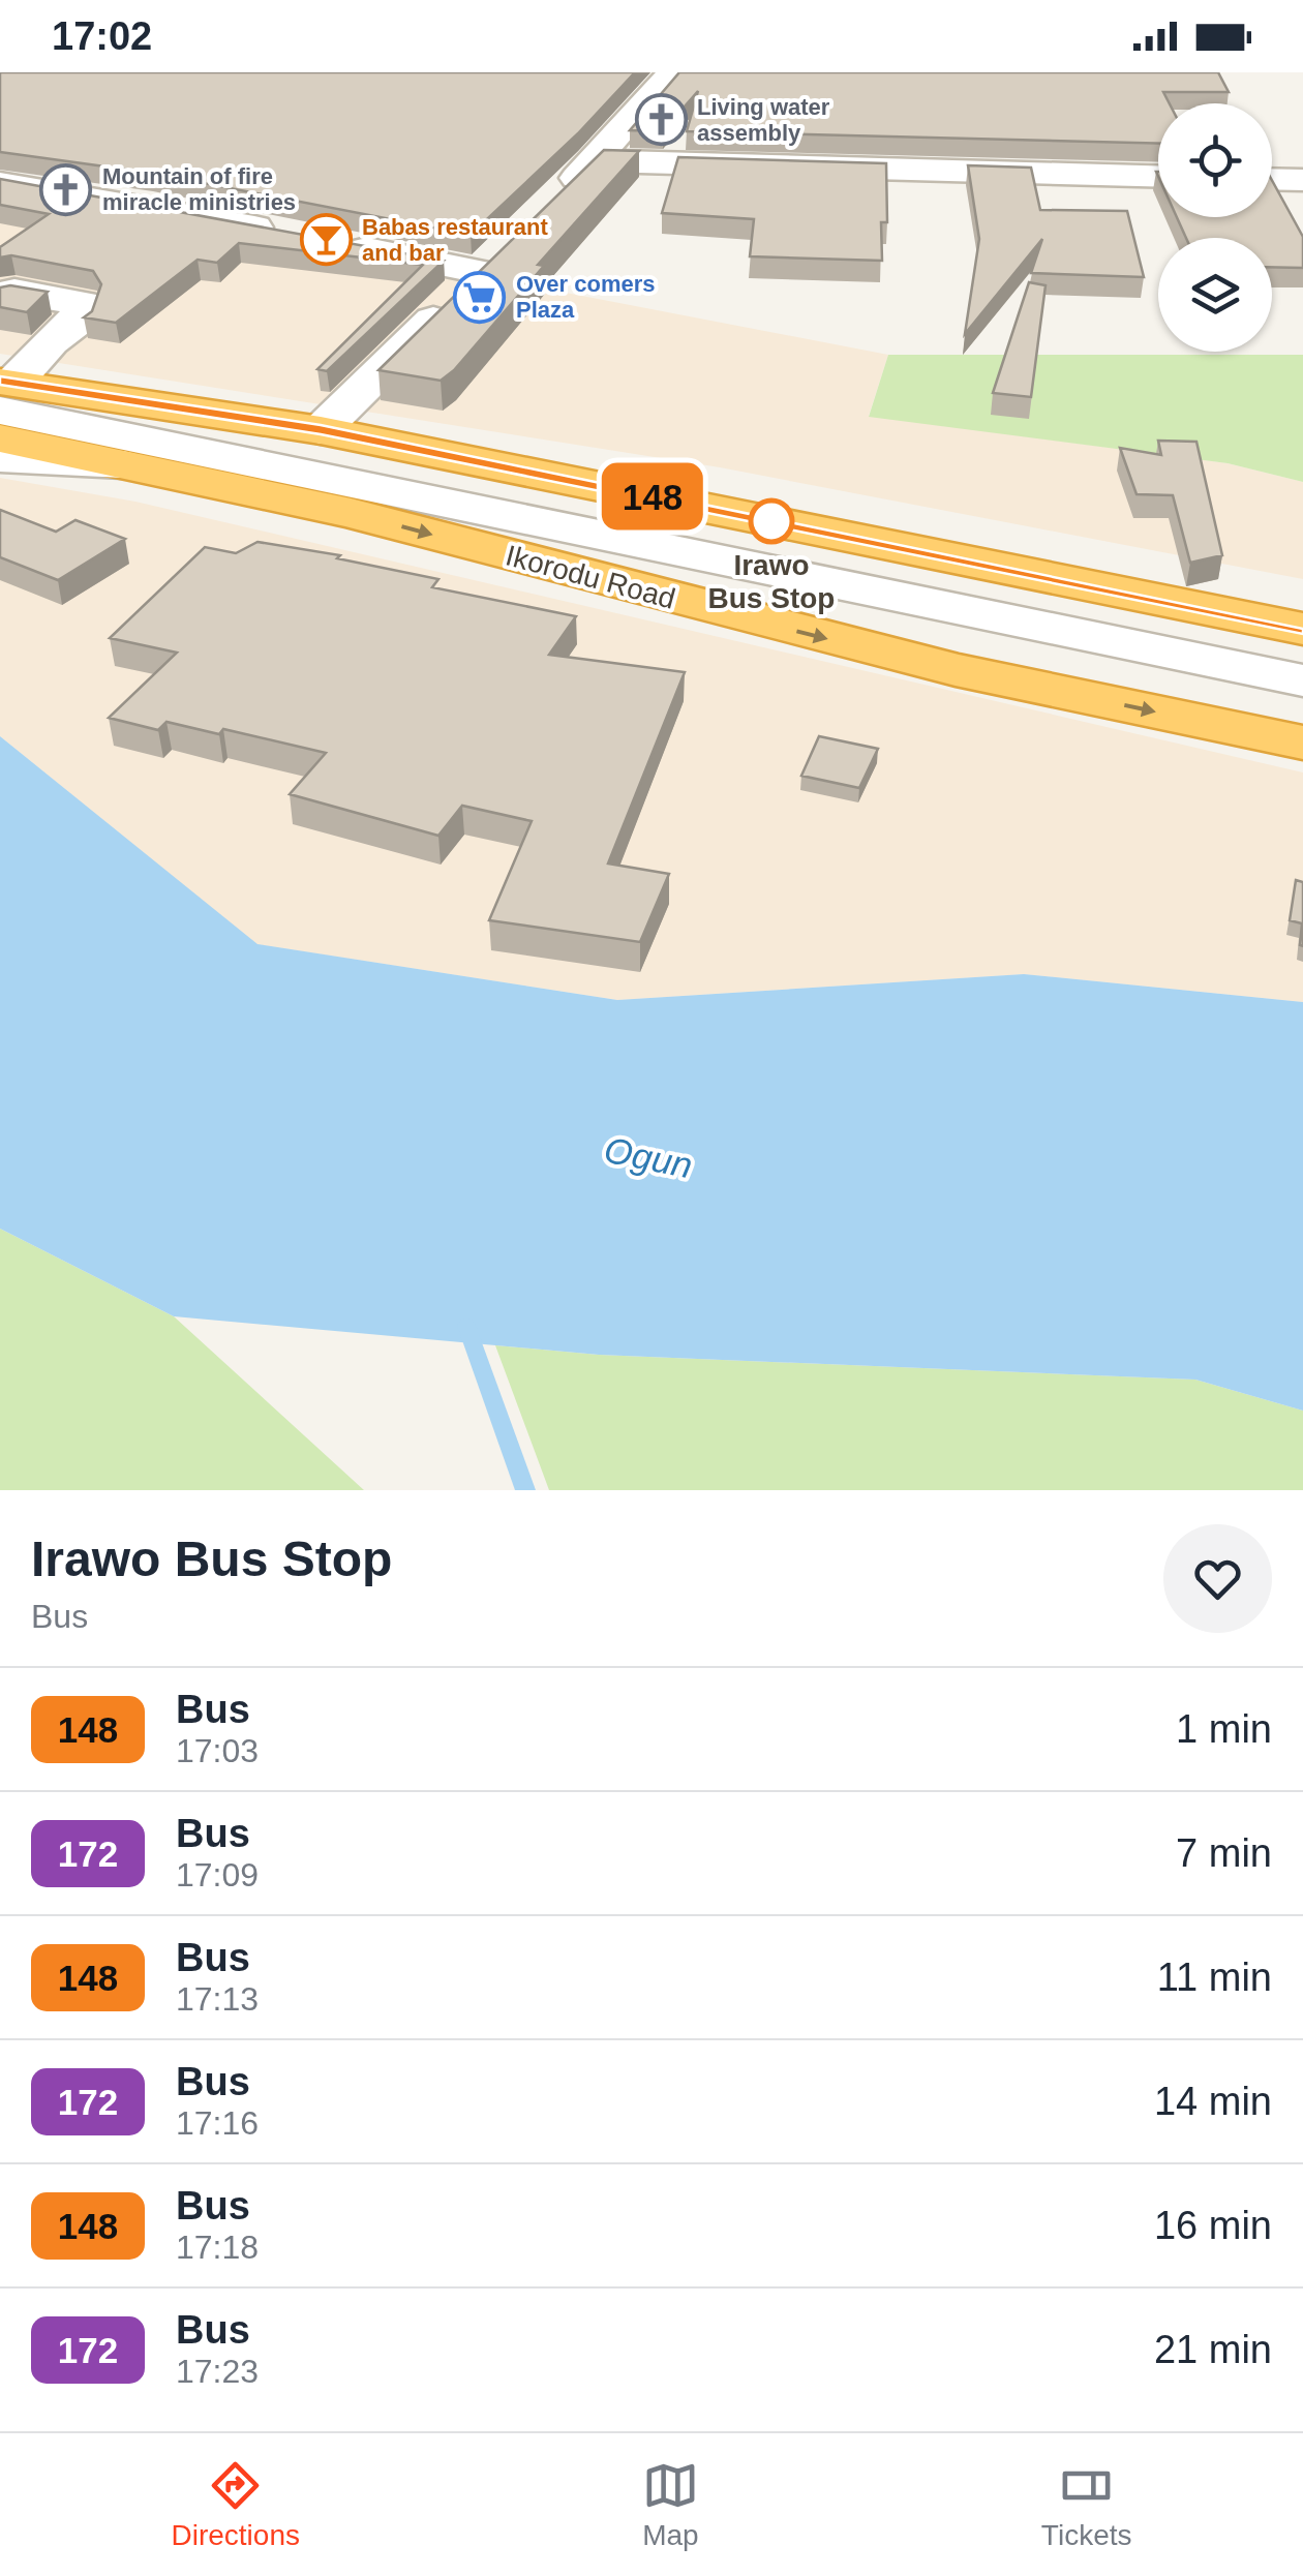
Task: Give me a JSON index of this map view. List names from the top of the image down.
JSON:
{
  "streets": {
    "highway": ["Ikorodu Road"]
  },
  "water": ["Ogun"],
  "places": {
    "church": ["Living water assembly", "Mountain of fire miracle ministries"],
    "bar": ["Babas restaurant and bar"],
    "supermarket": ["Over comers Plaza"],
    "other": ["Irawo Bus Stop"]
  },
  "lines": ["bus line 148"],
  "page": {
    "status": "17:02",
    "on_map": "148",
    "heading": ["Irawo Bus Stop", "Bus"],
    "list": [
      {
        "mark": "148",
        "name": "Bus",
        "note": "17:03",
        "value": "1 min"
      },
      {
        "mark": "172",
        "name": "Bus",
        "note": "17:09",
        "value": "7 min"
      },
      {
        "mark": "148",
        "name": "Bus",
        "note": "17:13",
        "value": "11 min"
      },
      {
        "mark": "172",
        "name": "Bus",
        "note": "17:16",
        "value": "14 min"
      },
      {
        "mark": "148",
        "name": "Bus",
        "note": "17:18",
        "value": "16 min"
      },
      {
        "mark": "172",
        "name": "Bus",
        "note": "17:23",
        "value": "21 min"
      }
    ],
    "tabs": ["Directions", "Map", "Tickets"]
  }
}
